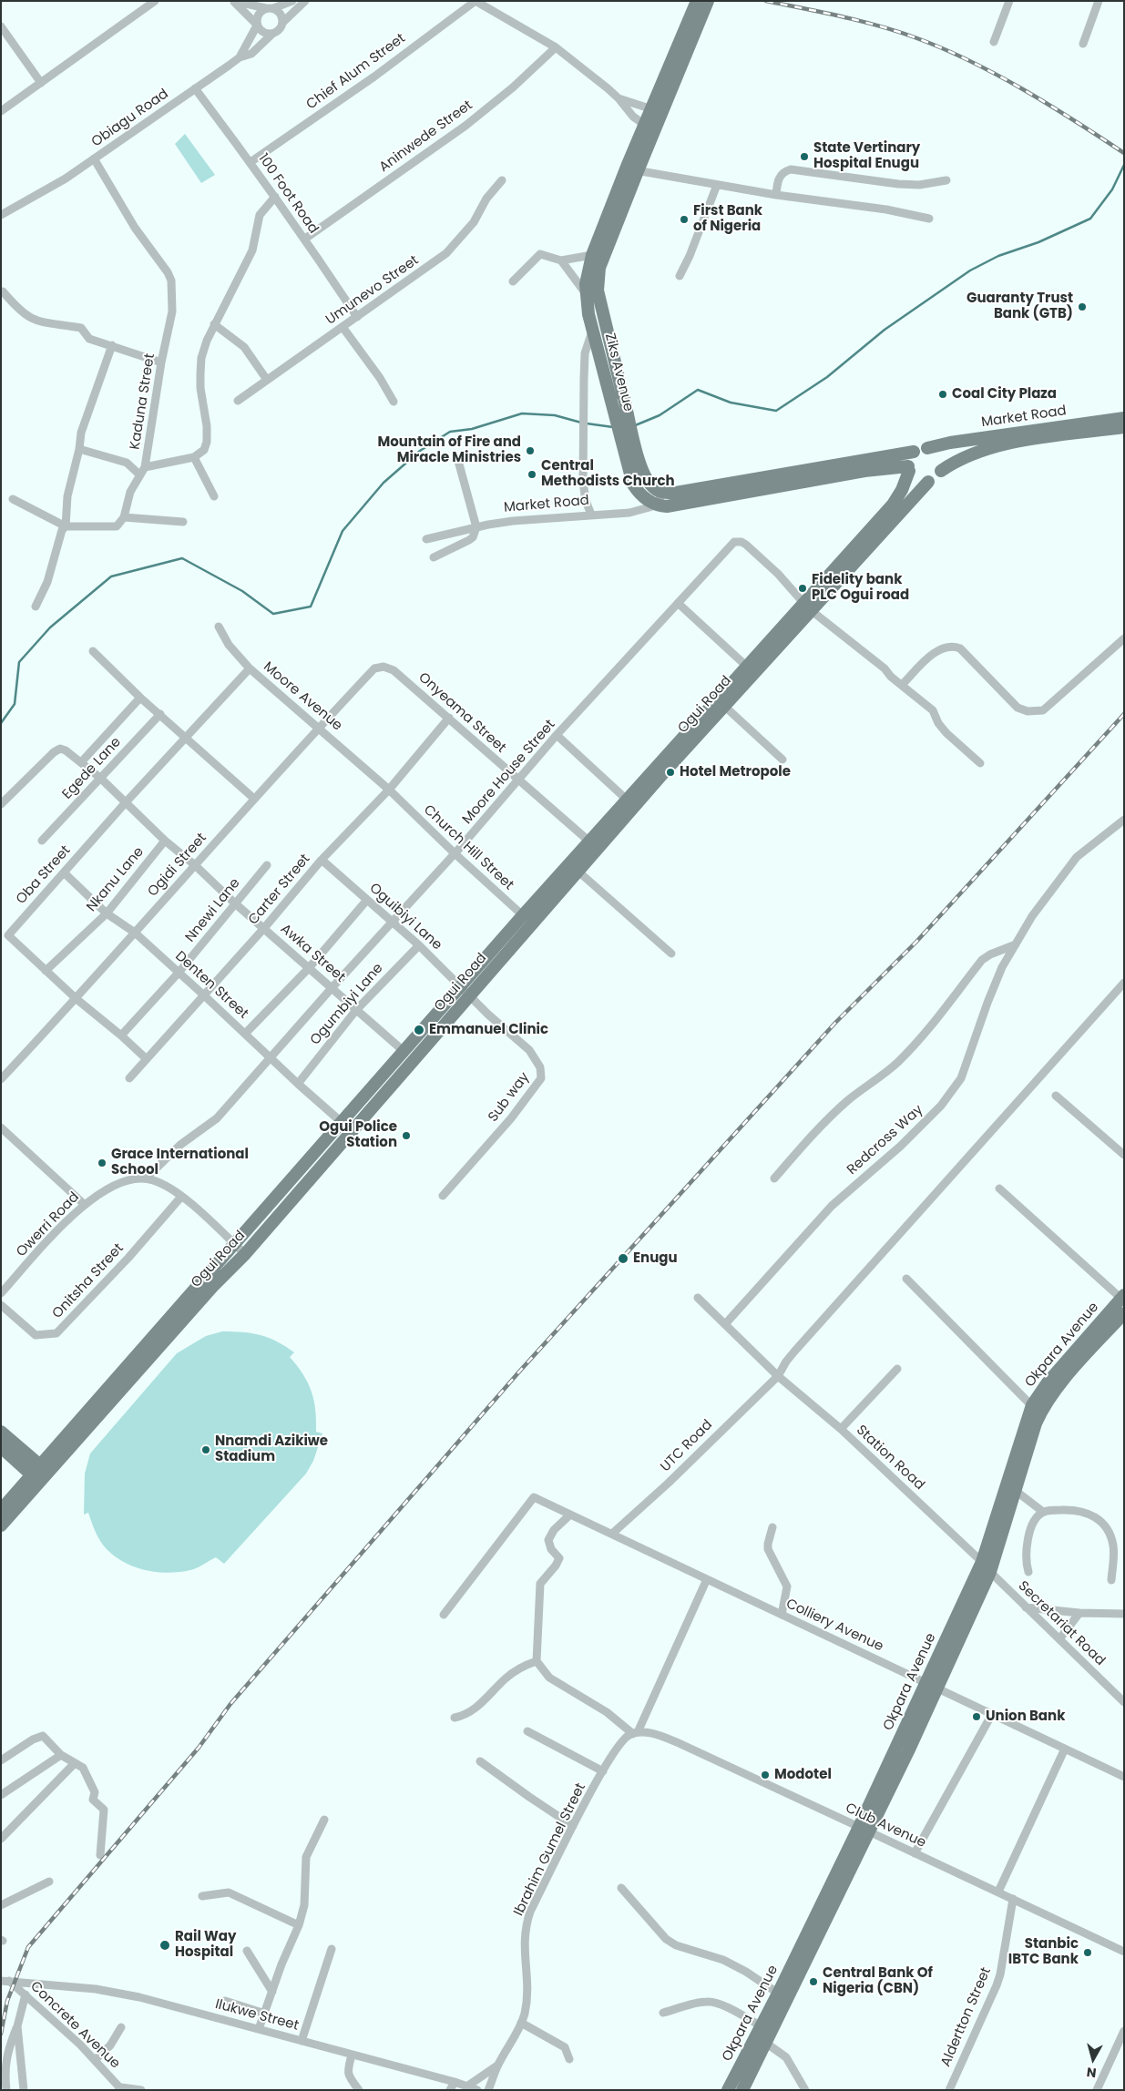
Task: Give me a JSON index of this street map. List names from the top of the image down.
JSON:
{
  "streets": {
    "main road": [
      "Ziks Avenue",
      "Market Road",
      "Ogui Road",
      "Okpara Avenue"
    ],
    "street": [
      "Chief Alum Street",
      "Obiagu Road",
      "Aninwede Street",
      "100 Foot Road",
      "Umunevo Street",
      "Kaduna Street",
      "Moore Avenue",
      "Onyeama Street",
      "Egede Lane",
      "Moore House Street",
      "Church Hill Street",
      "Ogidi Street",
      "Oba Street",
      "Nkanu Lane",
      "Carter Street",
      "Nnewi Lane",
      "Oguibiyi Lane",
      "Awka Street",
      "Denten Street",
      "Ogumbiyi Lane",
      "Sub way",
      "Redcross Way",
      "Owerri Road",
      "Onitsha Street",
      "UTC Road",
      "Station Road",
      "Secretariat Road",
      "Colliery Avenue",
      "Club Avenue",
      "Ibrahim Gumel Street",
      "Ilukwe Street",
      "Aldertton Street",
      "Concrete Avenue"
    ]
  },
  "crossings": [
    ["Chief Alum Street", "100 Foot Road"],
    ["Obiagu Road", "100 Foot Road"],
    ["Obiagu Road", "Kaduna Street"],
    ["Aninwede Street", "100 Foot Road"],
    ["100 Foot Road", "Umunevo Street"],
    ["Ziks Avenue", "Market Road"],
    ["Market Road", "Ogui Road"],
    ["Moore Avenue", "Church Hill Street"],
    ["Moore Avenue", "Ogidi Street"],
    ["Moore Avenue", "Oba Street"],
    ["Moore Avenue", "Carter Street"],
    ["Moore Avenue", "Awka Street"],
    ["Ogui Road", "Onyeama Street"],
    ["Ogui Road", "Moore House Street"],
    ["Ogui Road", "Church Hill Street"],
    ["Ogui Road", "Oguibiyi Lane"],
    ["Ogui Road", "Awka Street"],
    ["Ogui Road", "Denten Street"],
    ["Ogui Road", "Sub way"],
    ["Onyeama Street", "Moore House Street"],
    ["Onyeama Street", "Ogidi Street"],
    ["Onyeama Street", "Carter Street"],
    ["Egede Lane", "Awka Street"],
    ["Moore House Street", "Church Hill Street"],
    ["Moore House Street", "Oguibiyi Lane"],
    ["Moore House Street", "Awka Street"],
    ["Moore House Street", "Denten Street"],
    ["Church Hill Street", "Carter Street"],
    ["Ogidi Street", "Oba Street"],
    ["Ogidi Street", "Awka Street"],
    ["Ogidi Street", "Denten Street"],
    ["Oba Street", "Nkanu Lane"],
    ["Oba Street", "Carter Street"],
    ["Oba Street", "Nnewi Lane"],
    ["Oba Street", "Awka Street"],
    ["Oba Street", "Denten Street"],
    ["Nkanu Lane", "Awka Street"],
    ["Nkanu Lane", "Denten Street"],
    ["Carter Street", "Oguibiyi Lane"],
    ["Carter Street", "Awka Street"],
    ["Carter Street", "Denten Street"],
    ["Nnewi Lane", "Awka Street"],
    ["Nnewi Lane", "Denten Street"],
    ["Oguibiyi Lane", "Ogumbiyi Lane"],
    ["Oguibiyi Lane", "Sub way"],
    ["Awka Street", "Ogumbiyi Lane"],
    ["Denten Street", "Ogumbiyi Lane"],
    ["Redcross Way", "Station Road"],
    ["Okpara Avenue", "Station Road"],
    ["Okpara Avenue", "Secretariat Road"],
    ["Okpara Avenue", "Colliery Avenue"],
    ["Okpara Avenue", "Club Avenue"],
    ["UTC Road", "Station Road"],
    ["UTC Road", "Colliery Avenue"],
    ["Station Road", "Secretariat Road"],
    ["Colliery Avenue", "Ibrahim Gumel Street"],
    ["Club Avenue", "Ibrahim Gumel Street"],
    ["Club Avenue", "Aldertton Street"],
    ["Ilukwe Street", "Concrete Avenue"]
  ],
  "places": [
    "State Vertinary Hospital Enugu",
    "First Bank of Nigeria",
    "Guaranty Trust Bank (GTB)",
    "Coal City Plaza",
    "Mountain of Fire and Miracle Ministries",
    "Central Methodists Church",
    "Fidelity bank PLC Ogui road",
    "Hotel Metropole",
    "Emmanuel Clinic",
    "Ogui Police Station",
    "Grace International School",
    "Enugu",
    "Nnamdi Azikiwe Stadium",
    "Union Bank",
    "Modotel",
    "Rail Way Hospital",
    "Stanbic IBTC Bank",
    "Central Bank Of Nigeria (CBN)"
  ],
  "north": "bottom"
}
